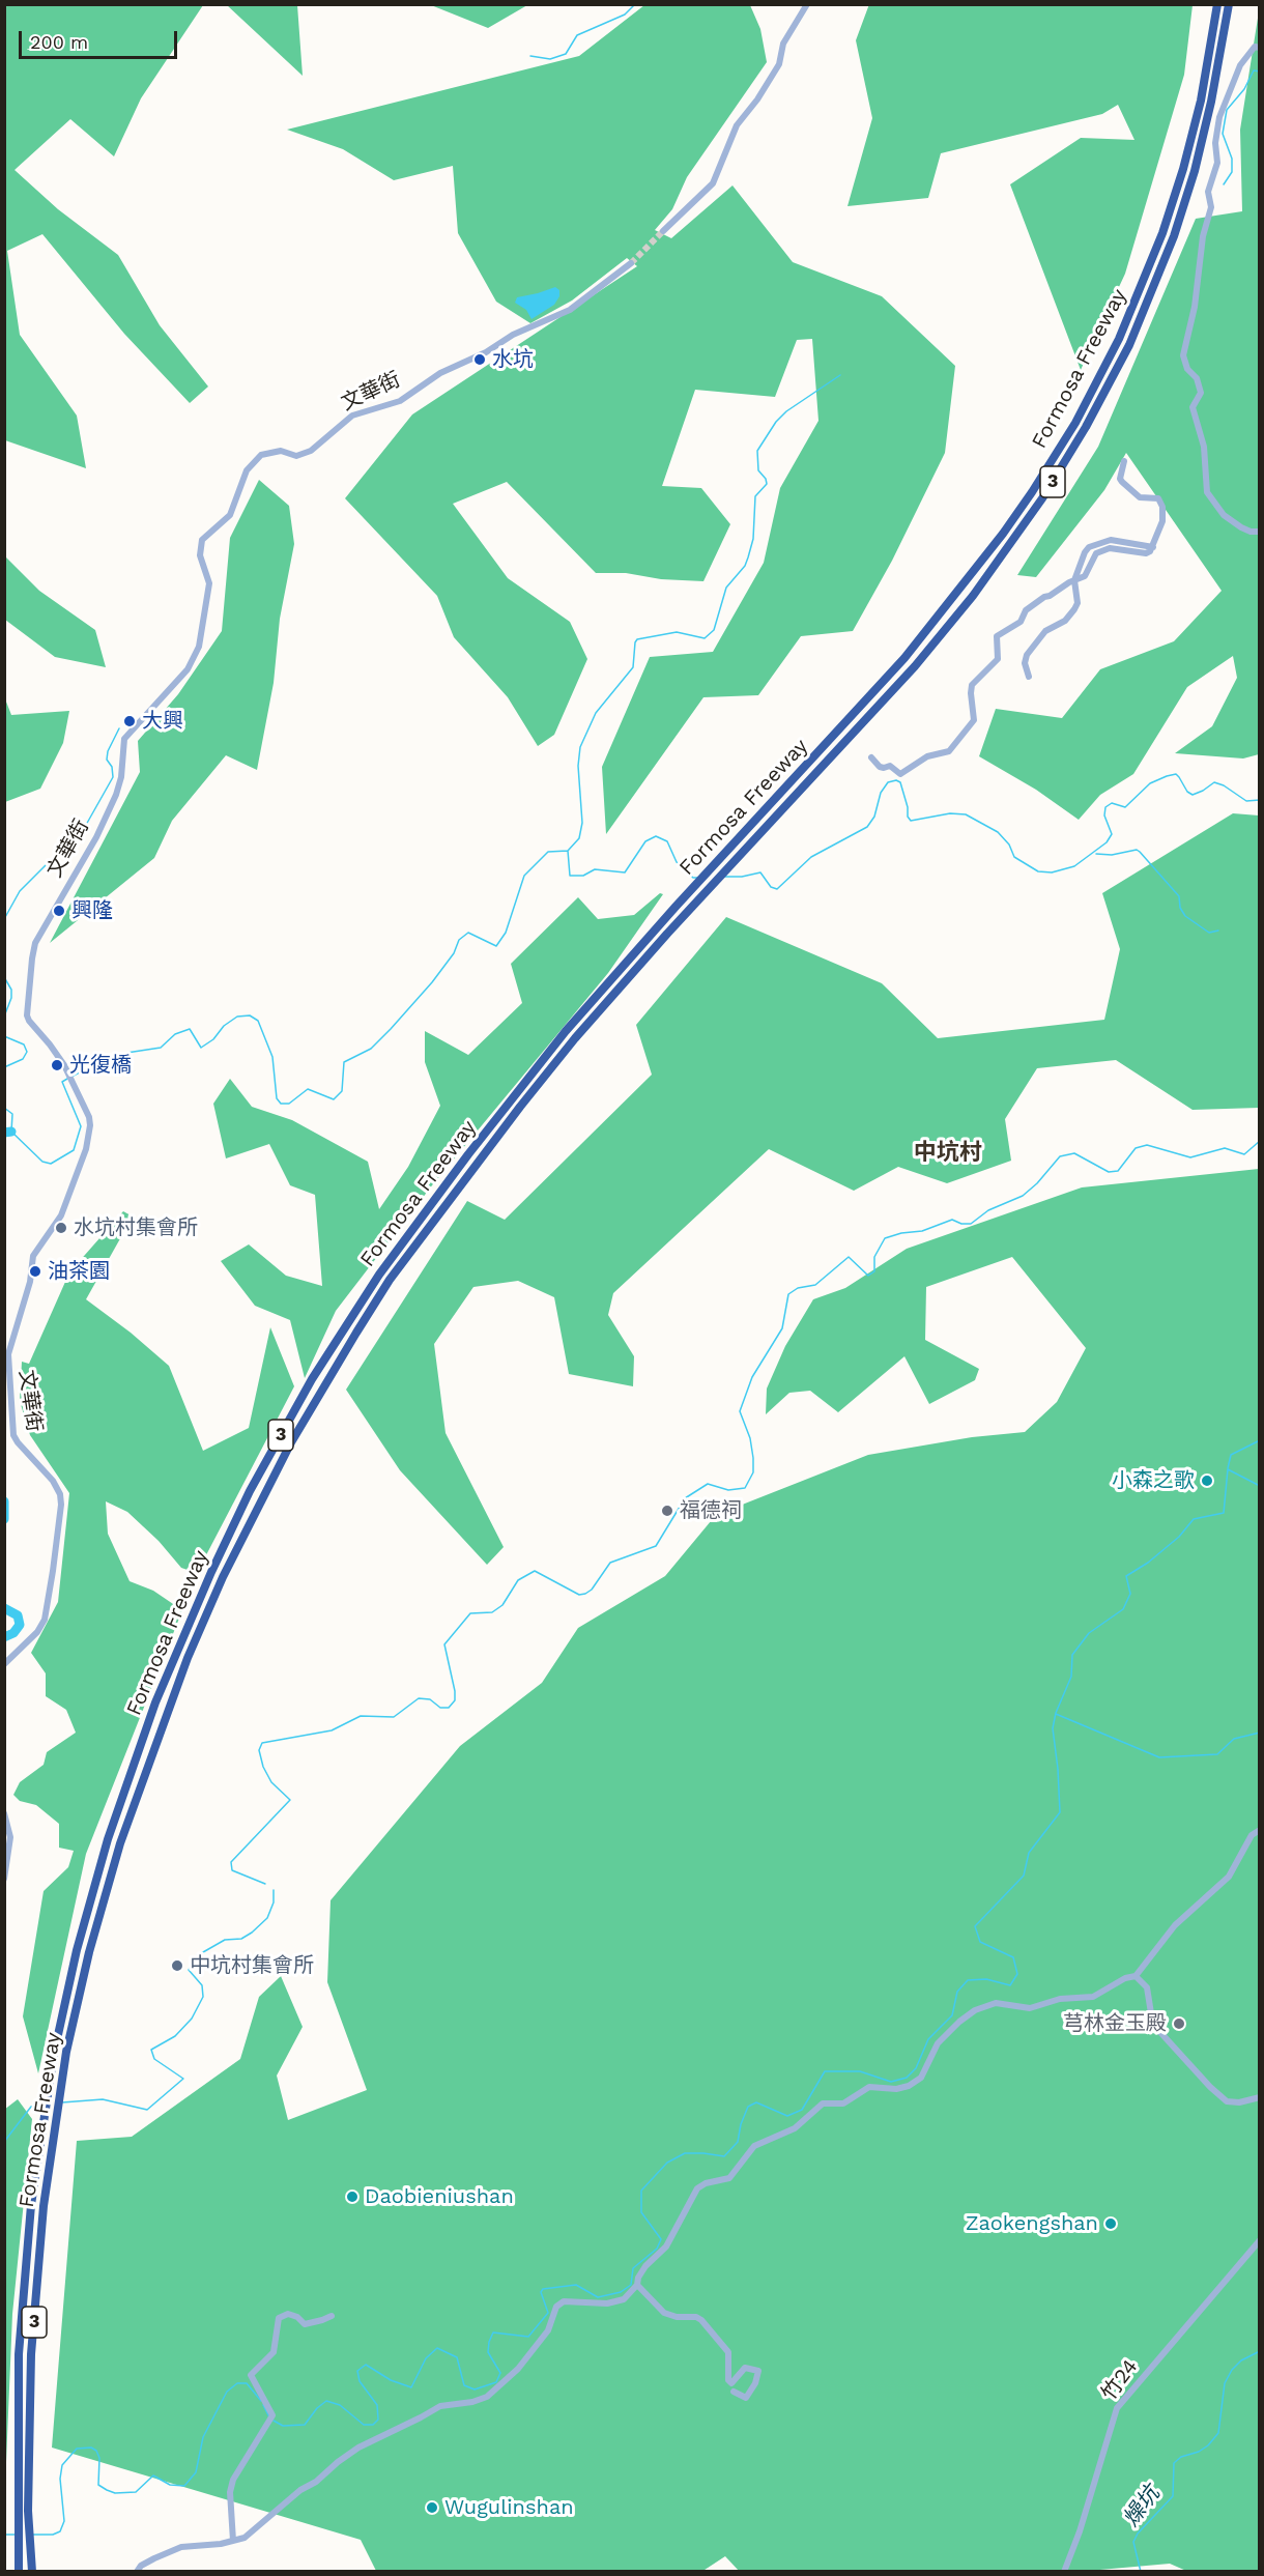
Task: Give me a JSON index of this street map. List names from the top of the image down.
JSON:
{
  "streets": {
    "highway": ["Formosa Freeway", "3"],
    "street": ["文華街", "竹24"]
  },
  "districts": ["中坑村"],
  "water": ["燥坑"],
  "places": [
    "水坑",
    "大興",
    "興隆",
    "光復橋",
    "水坑村集會所",
    "油茶園",
    "小森之歌",
    "福德祠",
    "中坑村集會所",
    "芎林金玉殿",
    "Daobieniushan",
    "Zaokengshan",
    "Wugulinshan"
  ],
  "scale_bar": "200 m"
}
